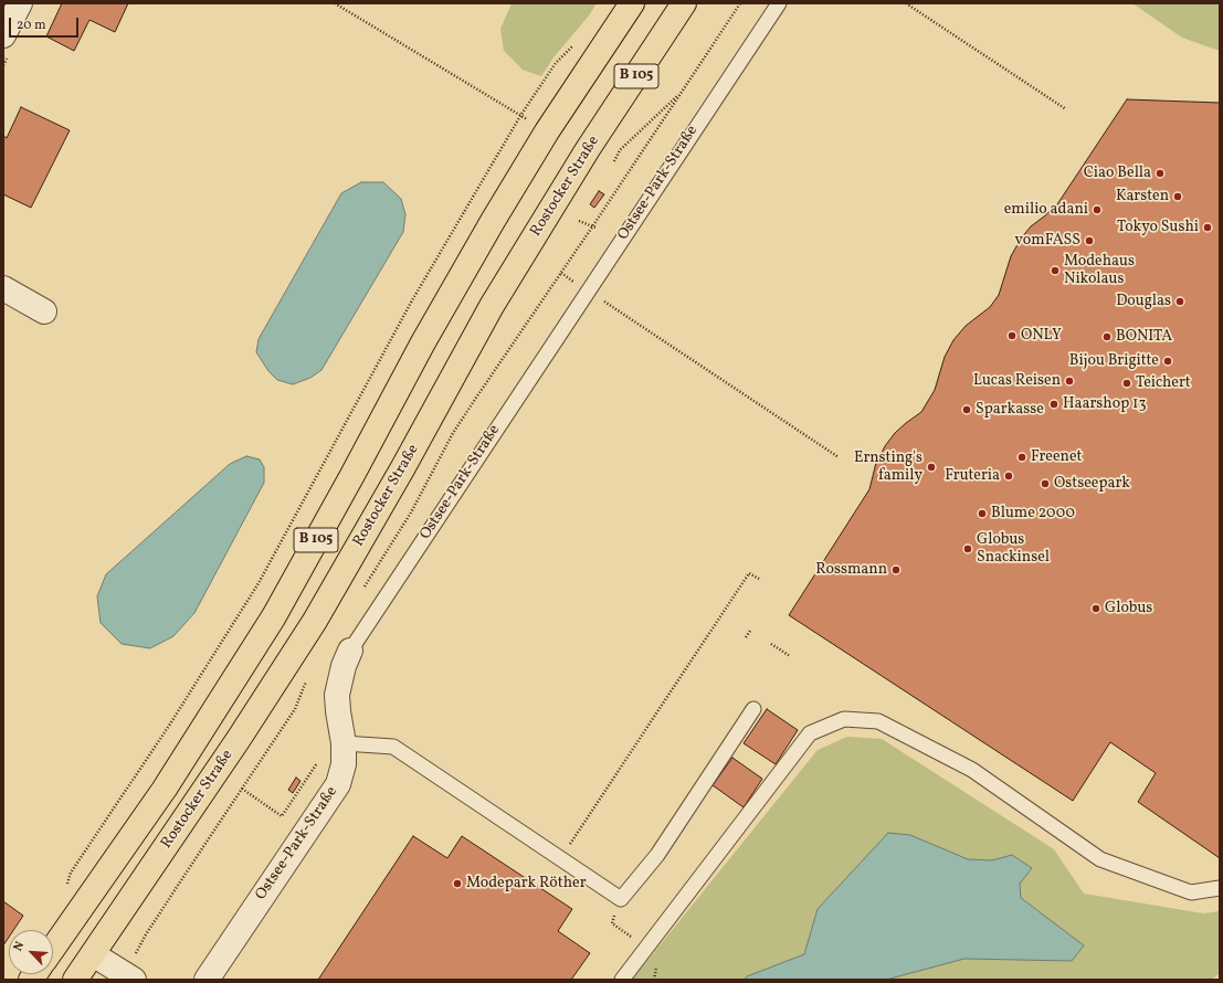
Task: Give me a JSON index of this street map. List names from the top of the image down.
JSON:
{
  "streets": {
    "main road": ["B 105", "Rostocker Straße"],
    "street": ["Ostsee-Park-Straße"]
  },
  "places": [
    "Ciao Bella",
    "Karsten",
    "emilio adani",
    "Tokyo Sushi",
    "vomFASS",
    "Modehaus Nikolaus",
    "Douglas",
    "ONLY",
    "BONITA",
    "Bijou Brigitte",
    "Lucas Reisen",
    "Teichert",
    "Haarshop 13",
    "Sparkasse",
    "Freenet",
    "Ernsting's family",
    "Fruteria",
    "Ostseepark",
    "Blume 2000",
    "Globus Snackinsel",
    "Rossmann",
    "Globus",
    "Modepark Röther"
  ],
  "scale_bar": "20 m",
  "north": "top left"
}
